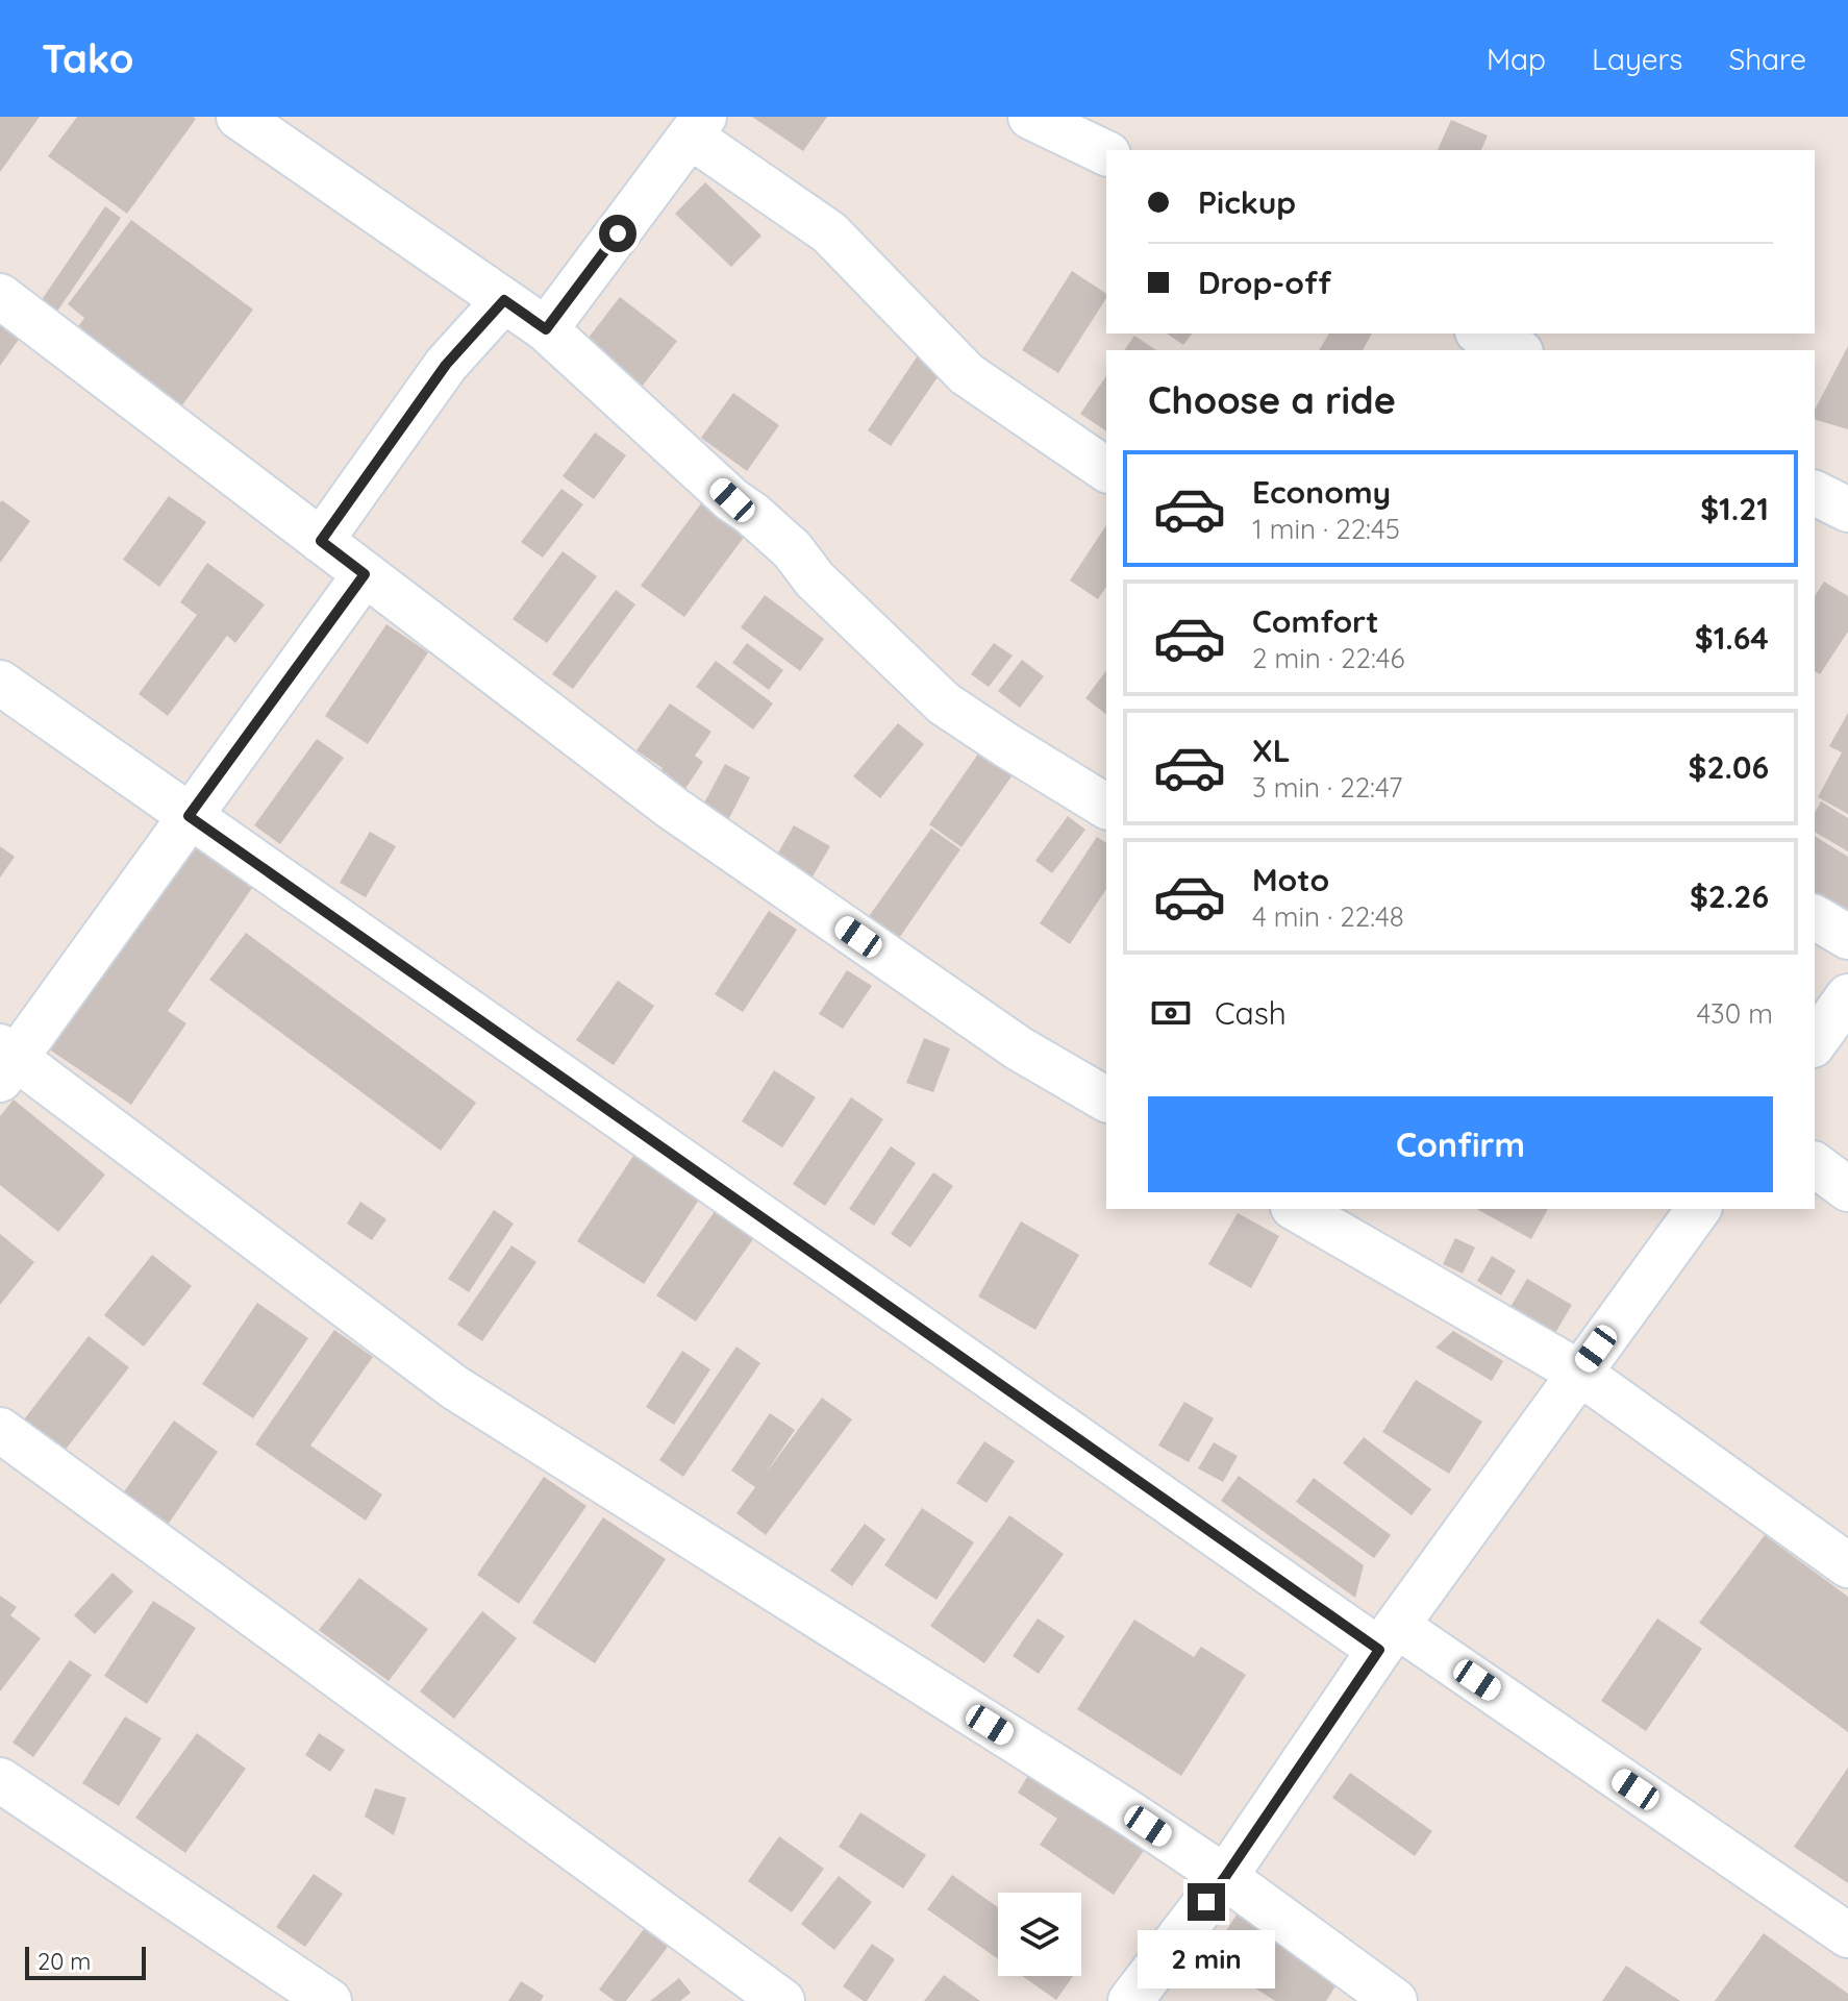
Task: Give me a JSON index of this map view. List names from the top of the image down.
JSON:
{
  "scale_bar": "20 m",
  "page": {
    "header": "Tako",
    "nav": ["Map", "Layers", "Share"],
    "banner": ["Pickup", "Drop-off"],
    "heading": "Choose a ride",
    "list": [
      {
        "name": "Economy",
        "note": "1 min · 22:45",
        "value": "$1.21"
      },
      {
        "name": "Comfort",
        "note": "2 min · 22:46",
        "value": "$1.64"
      },
      {
        "name": "XL",
        "note": "3 min · 22:47",
        "value": "$2.06"
      },
      {
        "name": "Moto",
        "note": "4 min · 22:48",
        "value": "$2.26"
      }
    ],
    "pay": ["Cash", "430 m"],
    "buttons": "Confirm",
    "bubble": "2 min",
    "scale": "20 m"
  }
}
